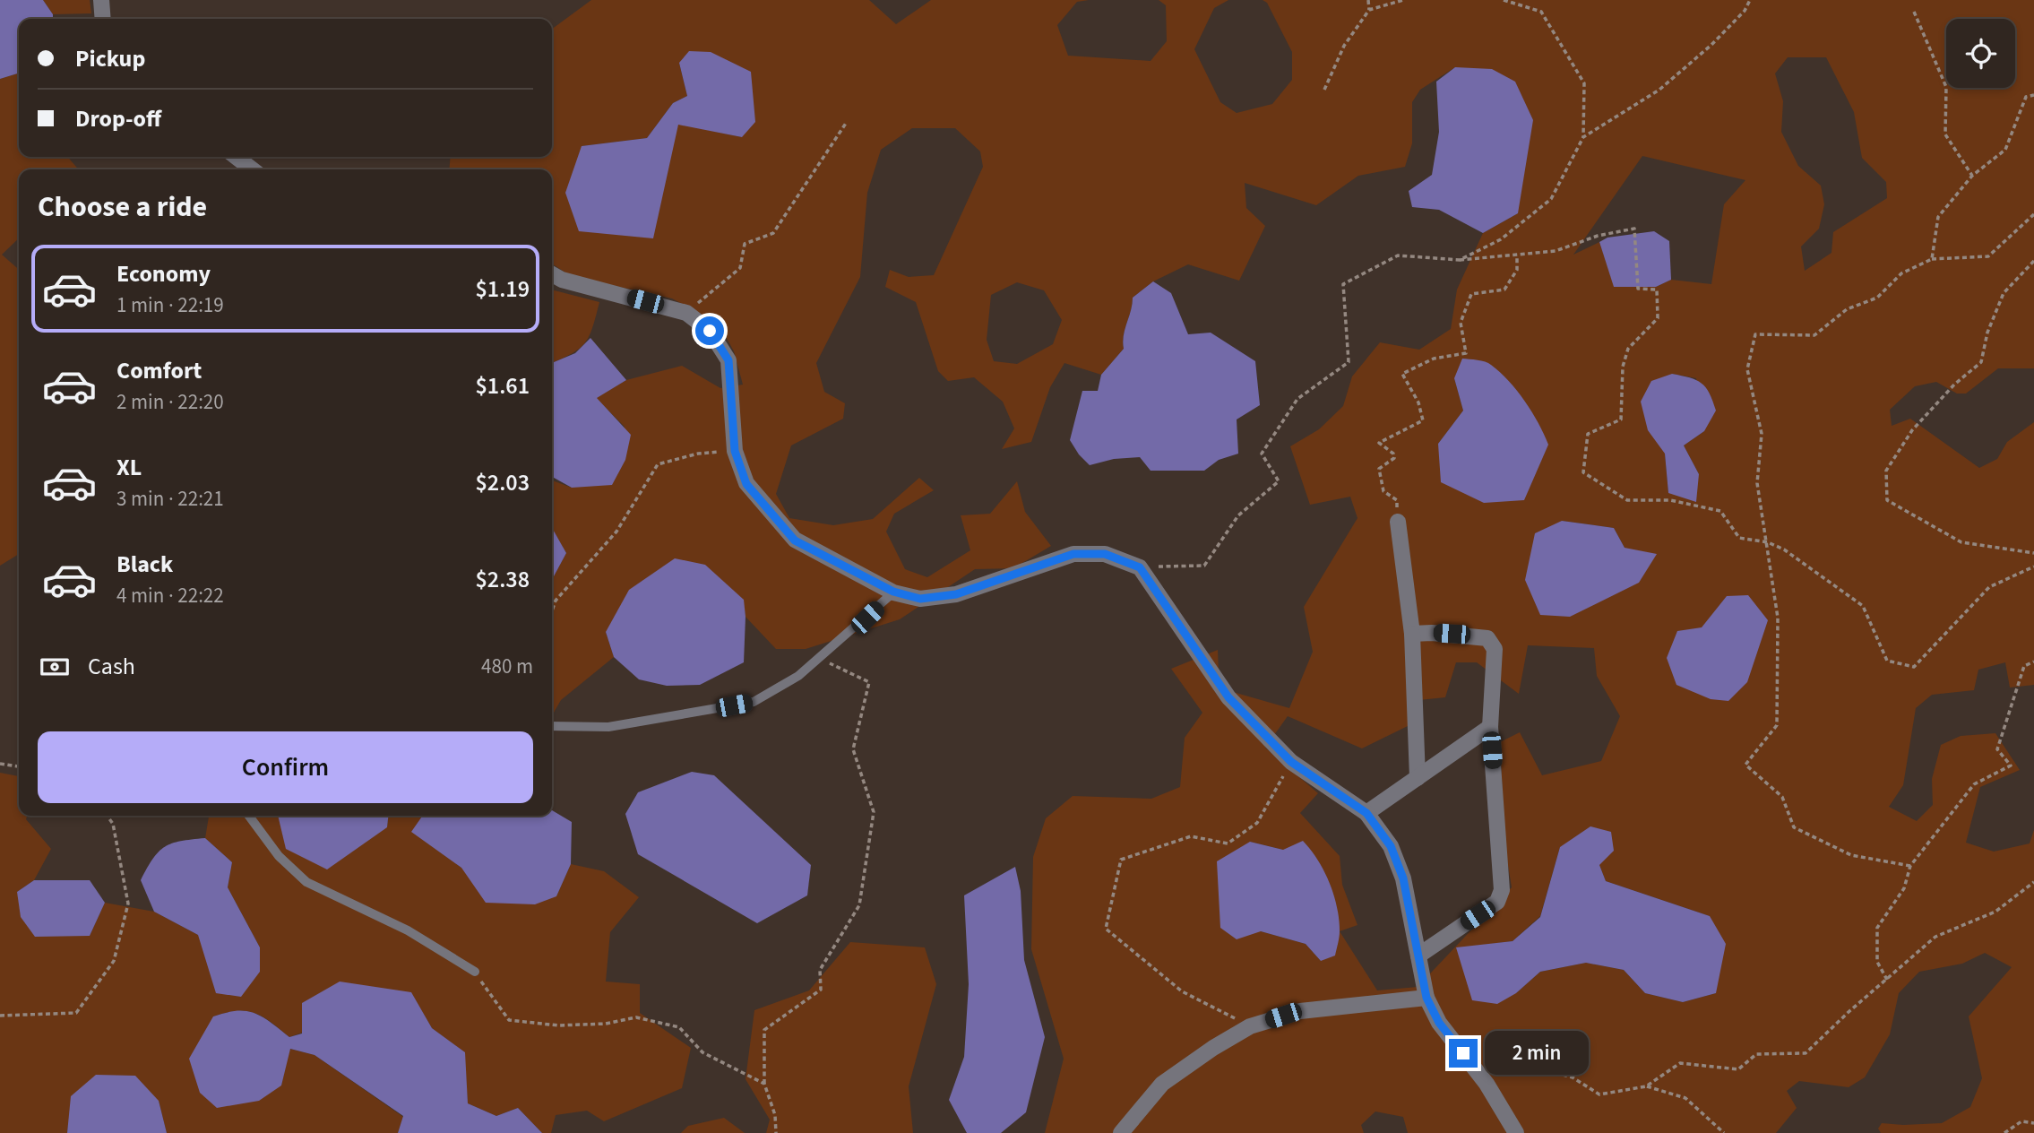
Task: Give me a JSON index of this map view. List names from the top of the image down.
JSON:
{
  "page": {
    "banner": ["Pickup", "Drop-off"],
    "heading": "Choose a ride",
    "list": [
      {
        "name": "Economy",
        "note": "1 min · 22:19",
        "value": "$1.19"
      },
      {
        "name": "Comfort",
        "note": "2 min · 22:20",
        "value": "$1.61"
      },
      {
        "name": "XL",
        "note": "3 min · 22:21",
        "value": "$2.03"
      },
      {
        "name": "Black",
        "note": "4 min · 22:22",
        "value": "$2.38"
      }
    ],
    "pay": ["Cash", "480 m"],
    "buttons": "Confirm",
    "bubble": "2 min"
  }
}
